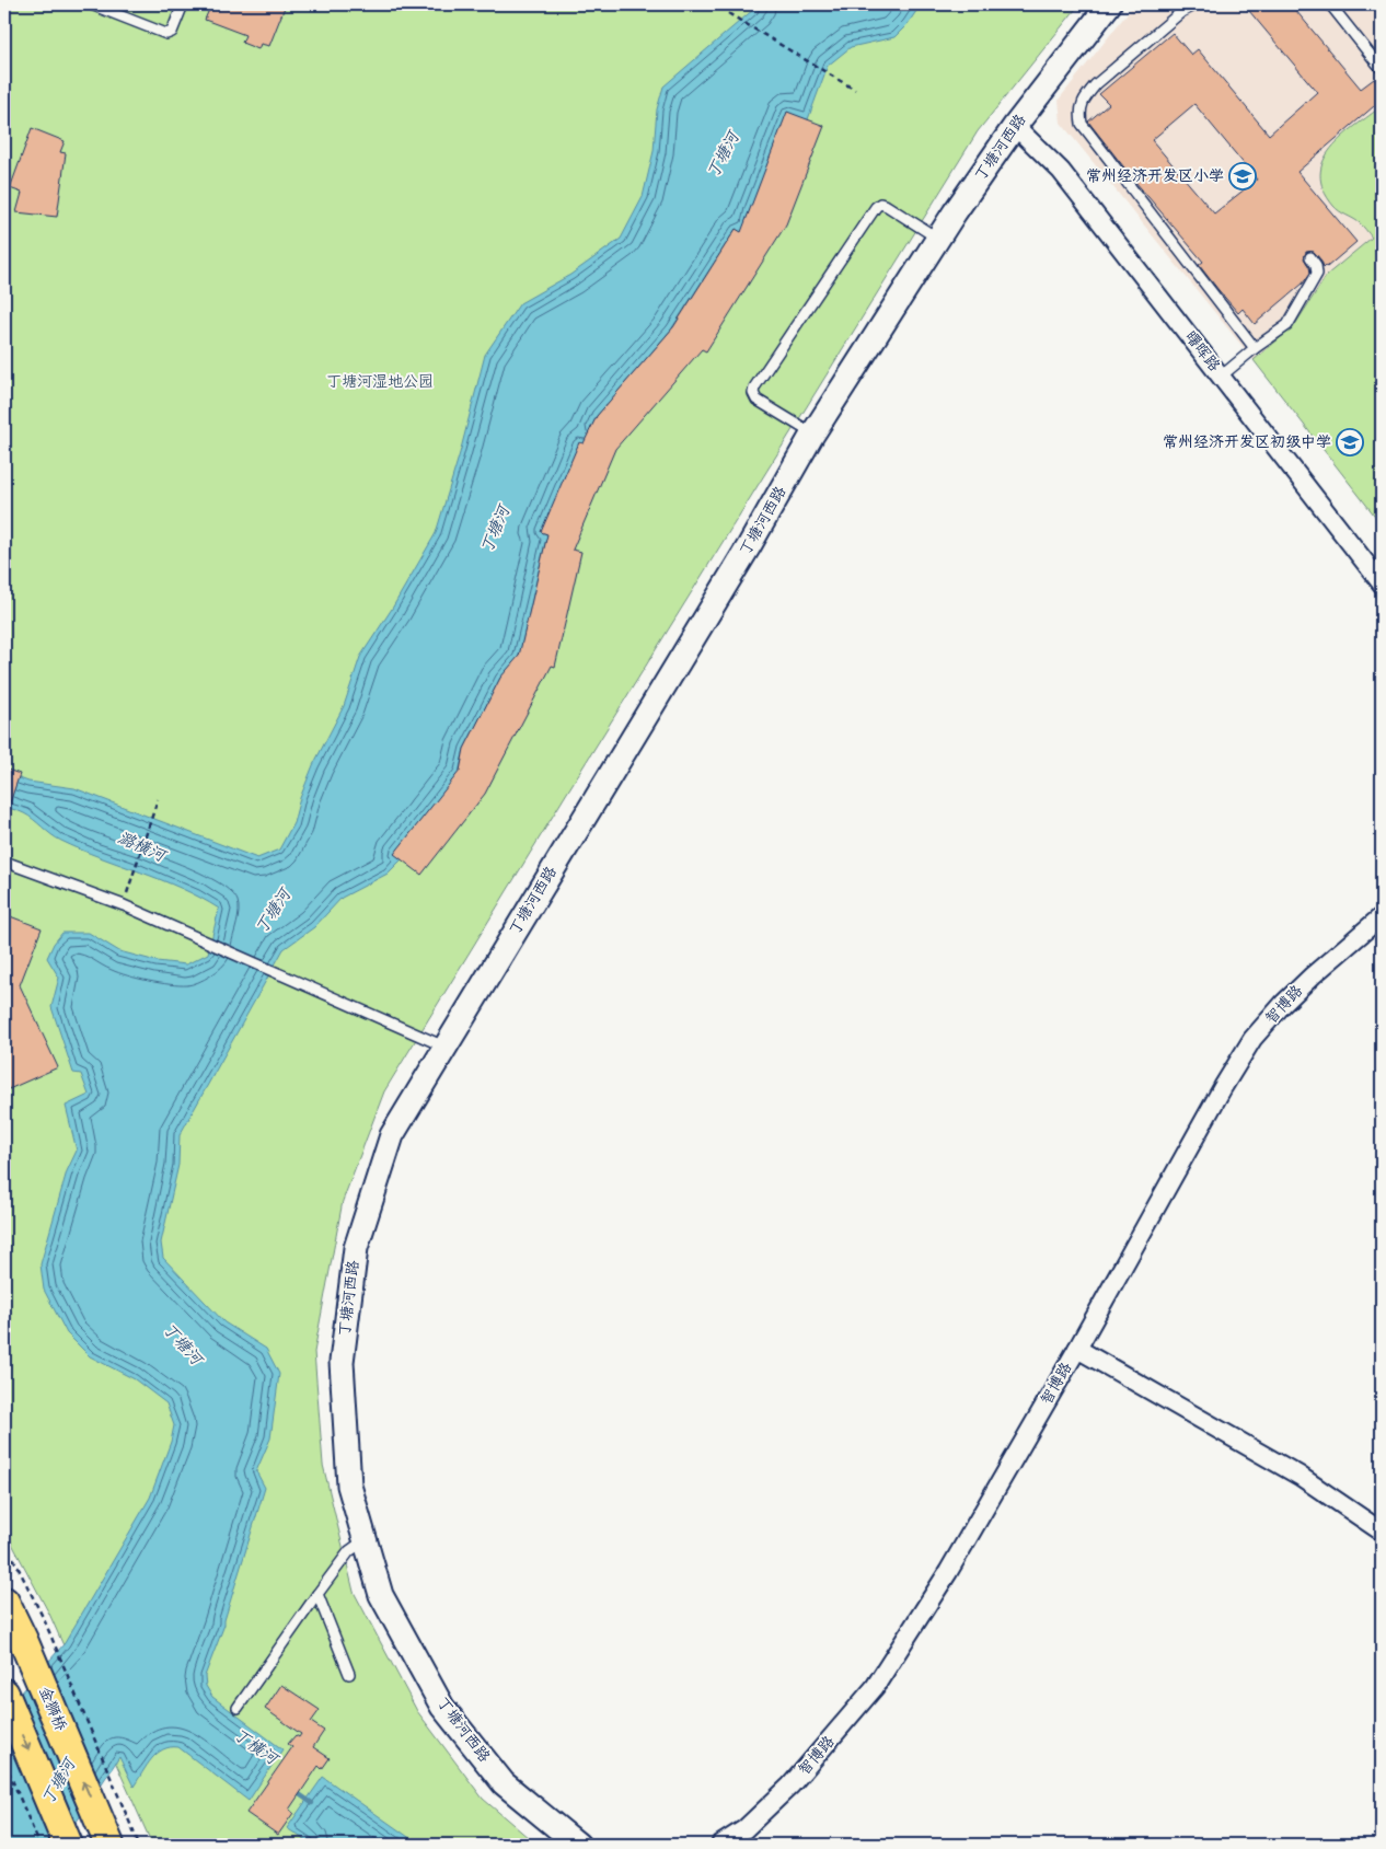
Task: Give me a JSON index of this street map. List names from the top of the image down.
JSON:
{
  "streets": {
    "main road": ["金狮桥"],
    "street": ["丁塘河西路", "曙晖路", "智博路"]
  },
  "crossings": [
    ["丁塘河西路", "曙晖路"]
  ],
  "water": ["丁塘河", "潞横河", "丁横河"],
  "parks": ["丁塘河湿地公园"],
  "places": {
    "school or university": ["常州经济开发区小学", "常州经济开发区初级中学"]
  }
}
